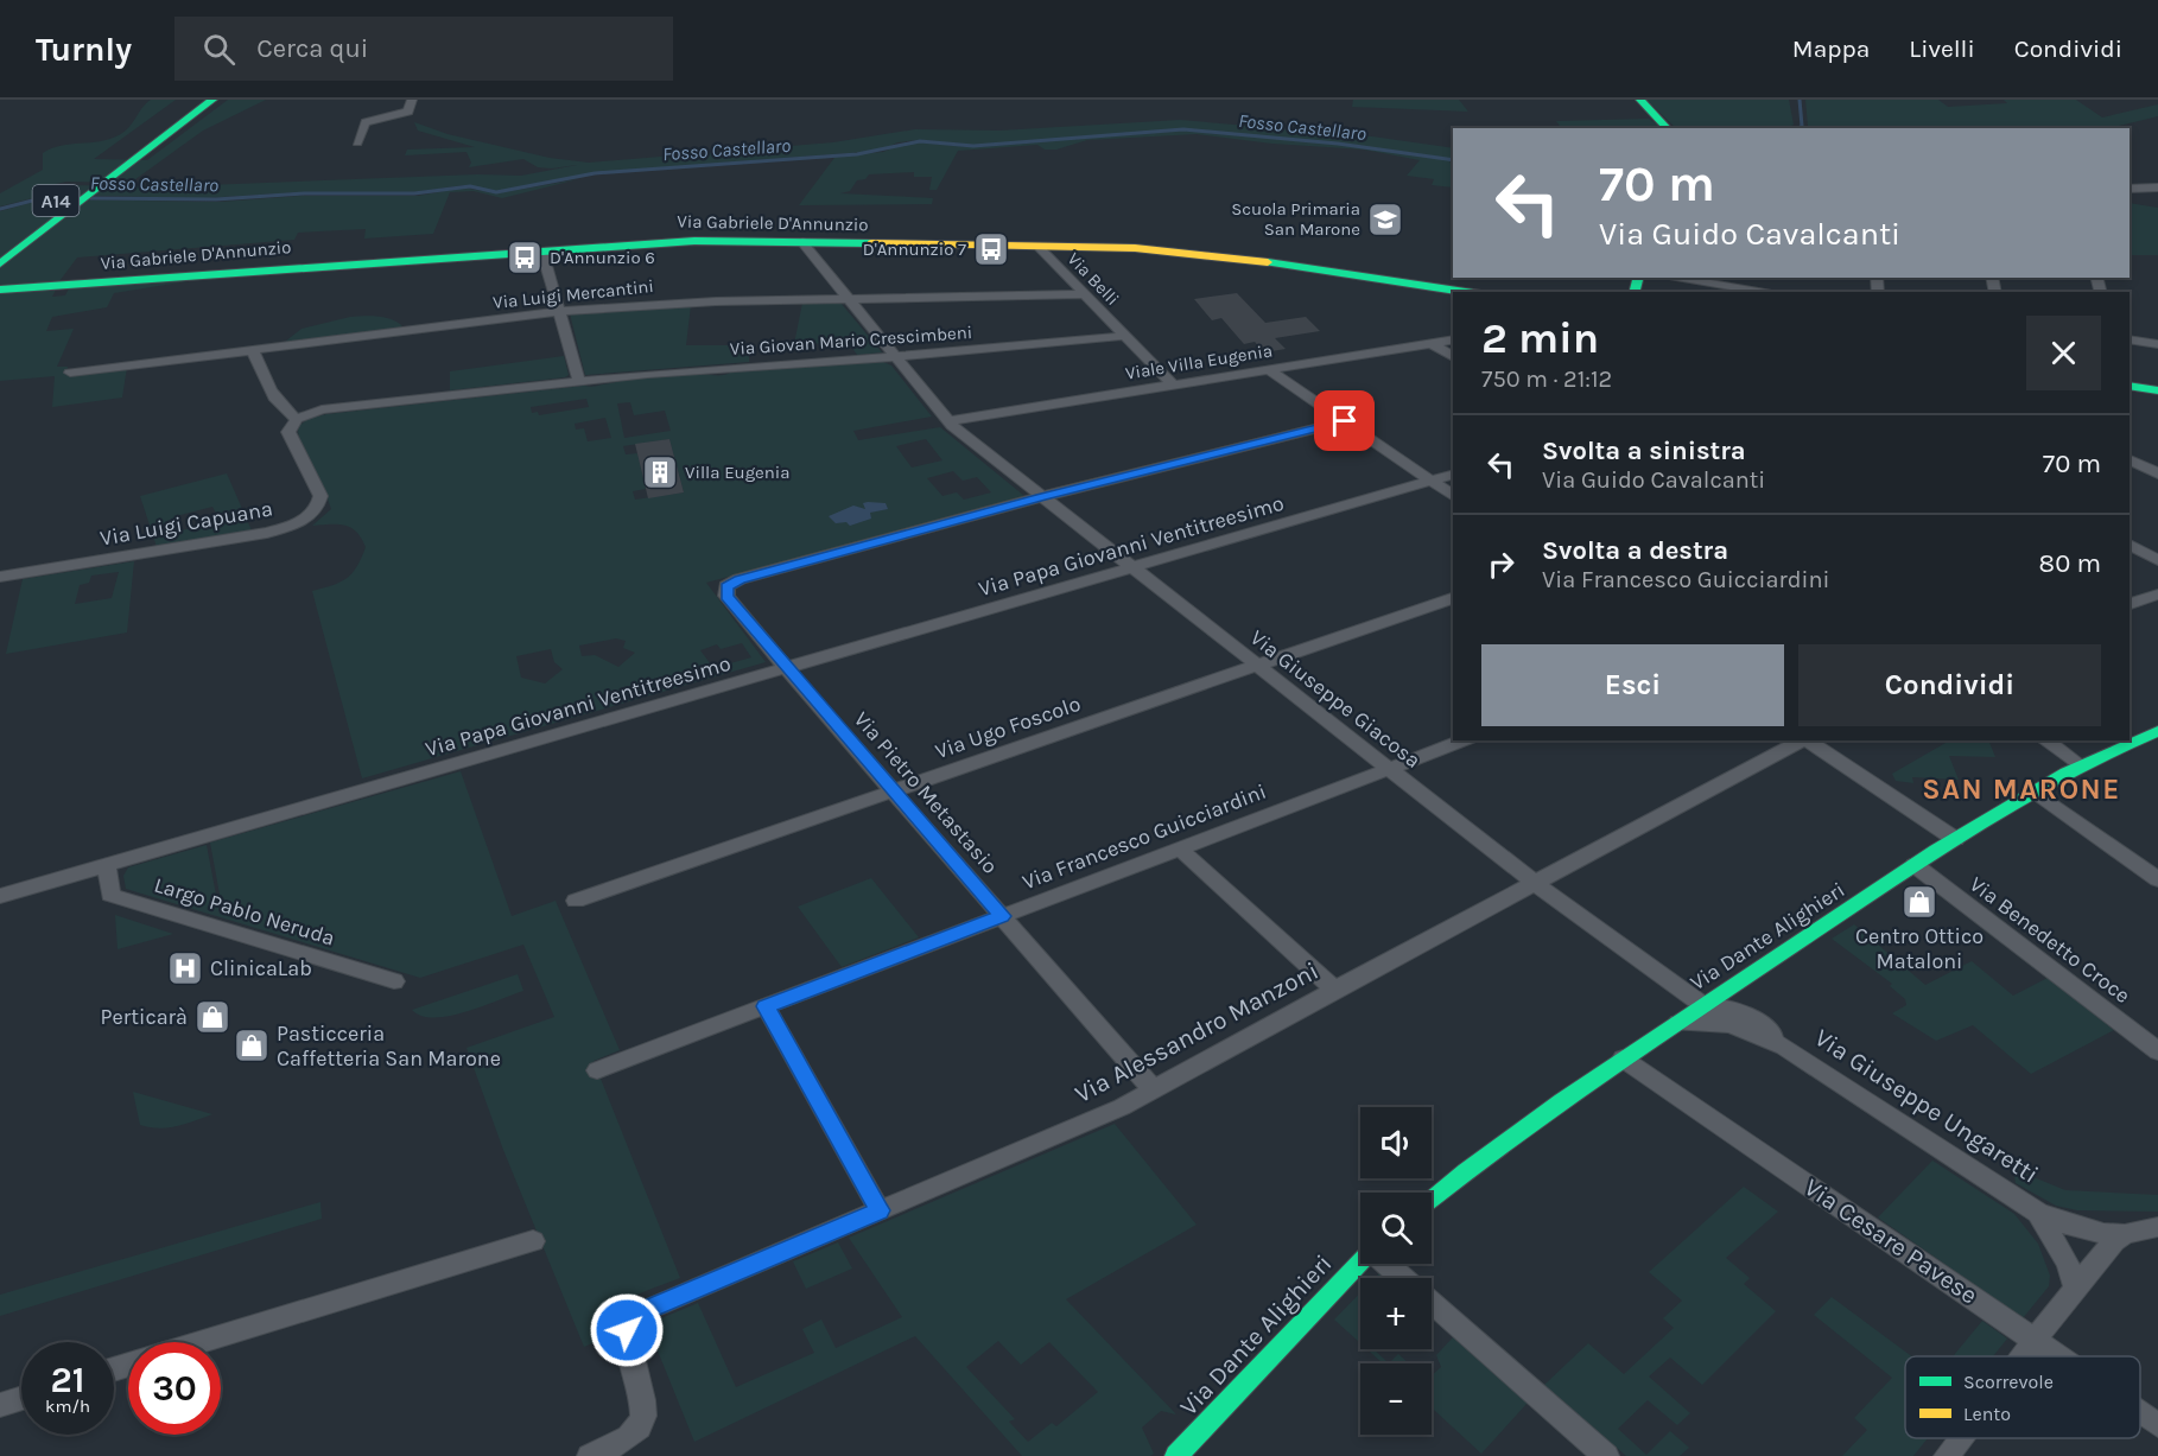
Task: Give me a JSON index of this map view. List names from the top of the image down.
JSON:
{
  "streets": {
    "main road": ["A14", "Via Gabriele D'Annunzio", "Via Dante Alighieri"],
    "street": [
      "Via Belli",
      "Via Luigi Mercantini",
      "Via Giovan Mario Crescimbeni",
      "Viale Villa Eugenia",
      "Via Luigi Capuana",
      "Via Papa Giovanni Ventitreesimo",
      "Via Giuseppe Giacosa",
      "Via Ugo Foscolo",
      "Via Pietro Metastasio",
      "Via Francesco Guicciardini",
      "Largo Pablo Neruda",
      "Via Benedetto Croce",
      "Via Alessandro Manzoni",
      "Via Giuseppe Ungaretti",
      "Via Cesare Pavese"
    ]
  },
  "crossings": [
    ["Via Gabriele D'Annunzio", "Via Belli"],
    ["Via Gabriele D'Annunzio", "Via Giuseppe Giacosa"],
    ["Via Belli", "Via Luigi Mercantini"],
    ["Via Belli", "Via Giovan Mario Crescimbeni"],
    ["Via Belli", "Viale Villa Eugenia"],
    ["Via Luigi Mercantini", "Via Giuseppe Giacosa"],
    ["Via Giovan Mario Crescimbeni", "Via Giuseppe Giacosa"],
    ["Viale Villa Eugenia", "Via Giuseppe Giacosa"],
    ["Via Papa Giovanni Ventitreesimo", "Via Giuseppe Giacosa"],
    ["Via Papa Giovanni Ventitreesimo", "Via Pietro Metastasio"],
    ["Via Papa Giovanni Ventitreesimo", "Largo Pablo Neruda"],
    ["Via Giuseppe Giacosa", "Via Ugo Foscolo"],
    ["Via Giuseppe Giacosa", "Via Pietro Metastasio"],
    ["Via Giuseppe Giacosa", "Via Francesco Guicciardini"],
    ["Via Giuseppe Giacosa", "Via Dante Alighieri"],
    ["Via Giuseppe Giacosa", "Via Alessandro Manzoni"],
    ["Via Giuseppe Giacosa", "Via Giuseppe Ungaretti"],
    ["Via Ugo Foscolo", "Via Pietro Metastasio"],
    ["Via Pietro Metastasio", "Via Francesco Guicciardini"],
    ["Via Pietro Metastasio", "Via Alessandro Manzoni"],
    ["Via Dante Alighieri", "Via Benedetto Croce"],
    ["Via Dante Alighieri", "Via Giuseppe Ungaretti"],
    ["Via Dante Alighieri", "Via Cesare Pavese"]
  ],
  "districts": ["SAN MARONE"],
  "water": ["Fosso Castellaro"],
  "places": {
    "school or university": ["Scuola Primaria San Marone"],
    "bus stop": ["D'Annunzio 7", "D'Annunzio 6"],
    "building": ["Villa Eugenia"],
    "shop": ["Centro Ottico Mataloni", "Perticarà", "Pasticceria Caffetteria San Marone"],
    "hospital": ["ClinicaLab"]
  },
  "legend": ["Scorrevole", "Lento"],
  "page": {
    "header": "Turnly",
    "search": "Cerca qui",
    "nav": ["Mappa", "Livelli", "Condividi"],
    "turn": ["70 m", "Via Guido Cavalcanti"],
    "heading": ["2 min", "750 m · 21:12"],
    "list": [
      {
        "name": "Svolta a sinistra",
        "note": "Via Guido Cavalcanti",
        "value": "70 m"
      },
      {
        "name": "Svolta a destra",
        "note": "Via Francesco Guicciardini",
        "value": "80 m"
      }
    ],
    "buttons": ["Esci", "Condividi"],
    "map_buttons": ["+", "−"],
    "speed": "21 km/h",
    "limit": "30"
  }
}
